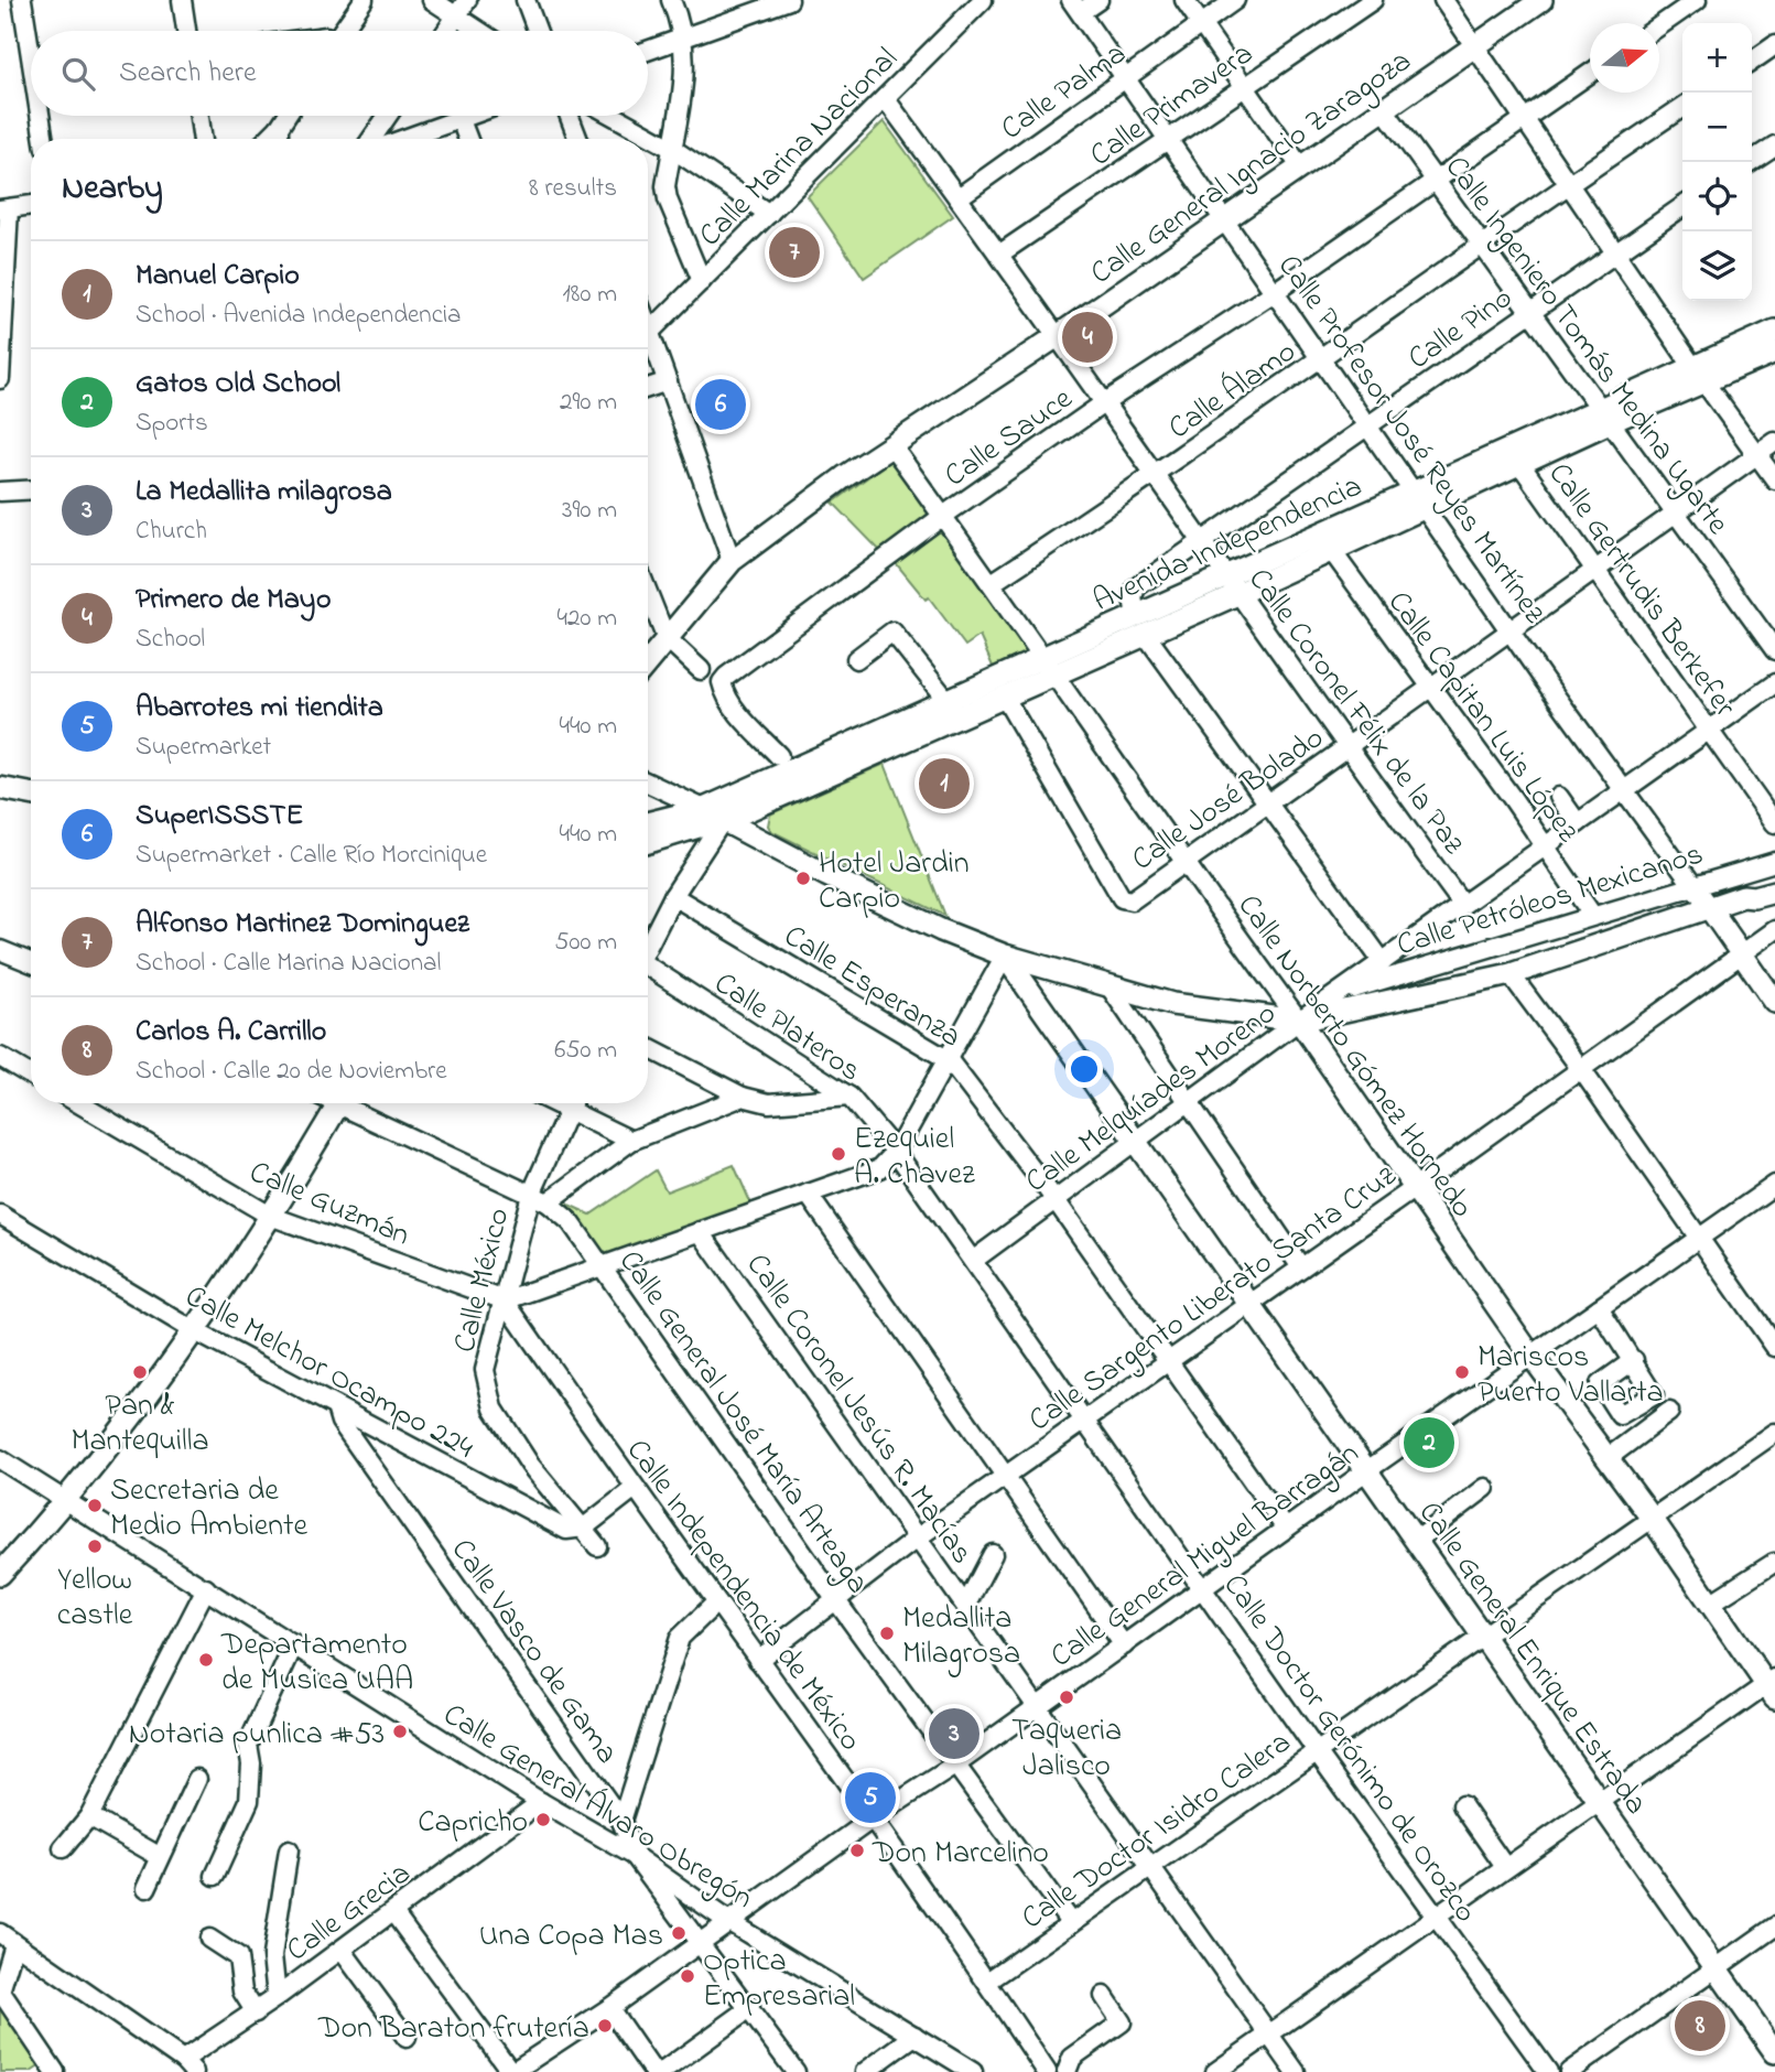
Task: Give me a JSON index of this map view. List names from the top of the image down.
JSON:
{
  "streets": {
    "main road": [
      "Calle General Ignacio Zaragoza",
      "Calle Profesor José Reyes Martínez",
      "Avenida Independencia",
      "Calle Petróleos Mexicanos",
      "Calle Norberto Gómez Hornedo",
      "Calle General Enrique Estrada"
    ],
    "street": [
      "Calle Palma",
      "Calle Primavera",
      "Calle Marina Nacional",
      "Calle Pino",
      "Calle Ingeniero Tomás Medina Ugarte",
      "Calle Álamo",
      "Calle Sauce",
      "Calle Gertrudis Berkefer",
      "Calle Coronel Félix de la Paz",
      "Calle Capitan Luis López",
      "Calle José Bolado",
      "Calle Esperanza",
      "Calle Plateros",
      "Calle Melquíades Moreno",
      "Calle Guzmán",
      "Calle México",
      "Calle Sargento Liberato Santa Cruz",
      "Calle Melchor Ocampo 224",
      "Calle Coronel Jesús R. Macías",
      "Calle General José María Arteaga",
      "Calle General Miguel Barragán",
      "Calle Independencia de México",
      "Calle Vasco de Gama",
      "Calle Doctor Gerónimo de Orozco",
      "Calle General Álvaro Obregón",
      "Calle Doctor Isidro Calera",
      "Calle Grecia"
    ]
  },
  "crossings": [
    ["Calle Palma", "Calle Profesor José Reyes Martínez"],
    ["Calle Palma", "Calle Coronel Félix de la Paz"],
    ["Calle Primavera", "Calle Profesor José Reyes Martínez"],
    ["Calle Primavera", "Calle Coronel Félix de la Paz"],
    ["Calle Marina Nacional", "Calle Coronel Félix de la Paz"],
    ["Calle General Ignacio Zaragoza", "Calle Ingeniero Tomás Medina Ugarte"],
    ["Calle General Ignacio Zaragoza", "Calle Profesor José Reyes Martínez"],
    ["Calle General Ignacio Zaragoza", "Calle Coronel Félix de la Paz"],
    ["Calle General Ignacio Zaragoza", "Calle Norberto Gómez Hornedo"],
    ["Calle Pino", "Calle Ingeniero Tomás Medina Ugarte"],
    ["Calle Pino", "Calle Profesor José Reyes Martínez"],
    ["Calle Pino", "Avenida Independencia"],
    ["Calle Pino", "Calle Coronel Félix de la Paz"],
    ["Calle Ingeniero Tomás Medina Ugarte", "Calle Álamo"],
    ["Calle Ingeniero Tomás Medina Ugarte", "Calle Sauce"],
    ["Calle Ingeniero Tomás Medina Ugarte", "Avenida Independencia"],
    ["Calle Ingeniero Tomás Medina Ugarte", "Calle José Bolado"],
    ["Calle Álamo", "Calle Profesor José Reyes Martínez"],
    ["Calle Álamo", "Calle Coronel Félix de la Paz"],
    ["Calle Álamo", "Calle Norberto Gómez Hornedo"],
    ["Calle Sauce", "Calle Profesor José Reyes Martínez"],
    ["Calle Sauce", "Calle Coronel Félix de la Paz"],
    ["Calle Sauce", "Calle Norberto Gómez Hornedo"],
    ["Calle Profesor José Reyes Martínez", "Avenida Independencia"],
    ["Calle Profesor José Reyes Martínez", "Calle José Bolado"],
    ["Calle Profesor José Reyes Martínez", "Calle Petróleos Mexicanos"],
    ["Calle Profesor José Reyes Martínez", "Calle Melquíades Moreno"],
    ["Calle Profesor José Reyes Martínez", "Calle Sargento Liberato Santa Cruz"],
    ["Avenida Independencia", "Calle Gertrudis Berkefer"],
    ["Avenida Independencia", "Calle Coronel Félix de la Paz"],
    ["Avenida Independencia", "Calle Capitan Luis López"],
    ["Avenida Independencia", "Calle José Bolado"],
    ["Avenida Independencia", "Calle Petróleos Mexicanos"],
    ["Avenida Independencia", "Calle Norberto Gómez Hornedo"],
    ["Calle Gertrudis Berkefer", "Calle José Bolado"],
    ["Calle Gertrudis Berkefer", "Calle Melquíades Moreno"],
    ["Calle Coronel Félix de la Paz", "Calle José Bolado"],
    ["Calle Coronel Félix de la Paz", "Calle Melquíades Moreno"],
    ["Calle Capitan Luis López", "Calle José Bolado"],
    ["Calle Capitan Luis López", "Calle Petróleos Mexicanos"],
    ["Calle Capitan Luis López", "Calle Melquíades Moreno"],
    ["Calle José Bolado", "Calle Norberto Gómez Hornedo"],
    ["Calle Petróleos Mexicanos", "Calle Norberto Gómez Hornedo"],
    ["Calle Petróleos Mexicanos", "Calle Melquíades Moreno"],
    ["Calle Petróleos Mexicanos", "Calle General Enrique Estrada"],
    ["Calle Esperanza", "Calle Melquíades Moreno"],
    ["Calle Esperanza", "Calle Sargento Liberato Santa Cruz"],
    ["Calle Esperanza", "Calle General Miguel Barragán"],
    ["Calle Plateros", "Calle Doctor Gerónimo de Orozco"],
    ["Calle Norberto Gómez Hornedo", "Calle Melquíades Moreno"],
    ["Calle Norberto Gómez Hornedo", "Calle Sargento Liberato Santa Cruz"],
    ["Calle Norberto Gómez Hornedo", "Calle General Miguel Barragán"],
    ["Calle Norberto Gómez Hornedo", "Calle Doctor Isidro Calera"],
    ["Calle Melquíades Moreno", "Calle General Enrique Estrada"],
    ["Calle Melquíades Moreno", "Calle Doctor Gerónimo de Orozco"],
    ["Calle Guzmán", "Calle México"],
    ["Calle Guzmán", "Calle Independencia de México"],
    ["Calle México", "Calle Melchor Ocampo 224"],
    ["Calle México", "Calle General José María Arteaga"],
    ["Calle México", "Calle Independencia de México"],
    ["Calle Sargento Liberato Santa Cruz", "Calle Coronel Jesús R. Macías"],
    ["Calle Sargento Liberato Santa Cruz", "Calle General José María Arteaga"],
    ["Calle Sargento Liberato Santa Cruz", "Calle Independencia de México"],
    ["Calle Sargento Liberato Santa Cruz", "Calle General Enrique Estrada"],
    ["Calle Sargento Liberato Santa Cruz", "Calle Doctor Gerónimo de Orozco"],
    ["Calle Melchor Ocampo 224", "Calle Vasco de Gama"],
    ["Calle Coronel Jesús R. Macías", "Calle General Miguel Barragán"],
    ["Calle Coronel Jesús R. Macías", "Calle Doctor Isidro Calera"],
    ["Calle General José María Arteaga", "Calle General Miguel Barragán"],
    ["Calle General José María Arteaga", "Calle Doctor Isidro Calera"],
    ["Calle General Miguel Barragán", "Calle Independencia de México"],
    ["Calle General Miguel Barragán", "Calle Vasco de Gama"],
    ["Calle General Miguel Barragán", "Calle General Enrique Estrada"],
    ["Calle General Miguel Barragán", "Calle Doctor Gerónimo de Orozco"],
    ["Calle General Miguel Barragán", "Calle General Álvaro Obregón"],
    ["Calle Independencia de México", "Calle Doctor Isidro Calera"],
    ["Calle Vasco de Gama", "Calle General Álvaro Obregón"],
    ["Calle General Enrique Estrada", "Calle Doctor Isidro Calera"],
    ["Calle Doctor Gerónimo de Orozco", "Calle Doctor Isidro Calera"],
    ["Calle General Álvaro Obregón", "Calle Grecia"]
  ],
  "places": [
    "Hotel Jardin Carpio",
    "Ezequiel A. Chavez",
    "Pan & Mantequilla",
    "Mariscos Puerto Vallarta",
    "Secretaria de Medio Ambiente",
    "Yellow castle",
    "Medallita Milagrosa",
    "Departamento de Musica UAA",
    "Taqueria Jalisco",
    "Notaria punlica #53",
    "Capricho",
    "Don Marcelino",
    "Una Copa Mas",
    "Optica Empresarial",
    "Don Baraton frutería"
  ],
  "north": "right",
  "page": {
    "map_buttons": ["+", "−"],
    "search": "Search here",
    "heading": ["Nearby", "8 results"],
    "pins": [
      "7",
      "4",
      "6",
      "1",
      "2",
      "3",
      "5",
      "8"
    ],
    "list": [
      {
        "mark": "1",
        "name": "Manuel Carpio",
        "note": "School · Avenida Independencia",
        "value": "180 m"
      },
      {
        "mark": "2",
        "name": "Gatos Old School",
        "note": "Sports",
        "value": "290 m"
      },
      {
        "mark": "3",
        "name": "La Medallita milagrosa",
        "note": "Church",
        "value": "390 m"
      },
      {
        "mark": "4",
        "name": "Primero de Mayo",
        "note": "School",
        "value": "420 m"
      },
      {
        "mark": "5",
        "name": "Abarrotes mi tiendita",
        "note": "Supermarket",
        "value": "440 m"
      },
      {
        "mark": "6",
        "name": "SuperISSSTE",
        "note": "Supermarket · Calle Río Morcinique",
        "value": "440 m"
      },
      {
        "mark": "7",
        "name": "Alfonso Martinez Dominguez",
        "note": "School · Calle Marina Nacional",
        "value": "500 m"
      },
      {
        "mark": "8",
        "name": "Carlos A. Carrillo",
        "note": "School · Calle 20 de Noviembre",
        "value": "650 m"
      }
    ]
  }
}
